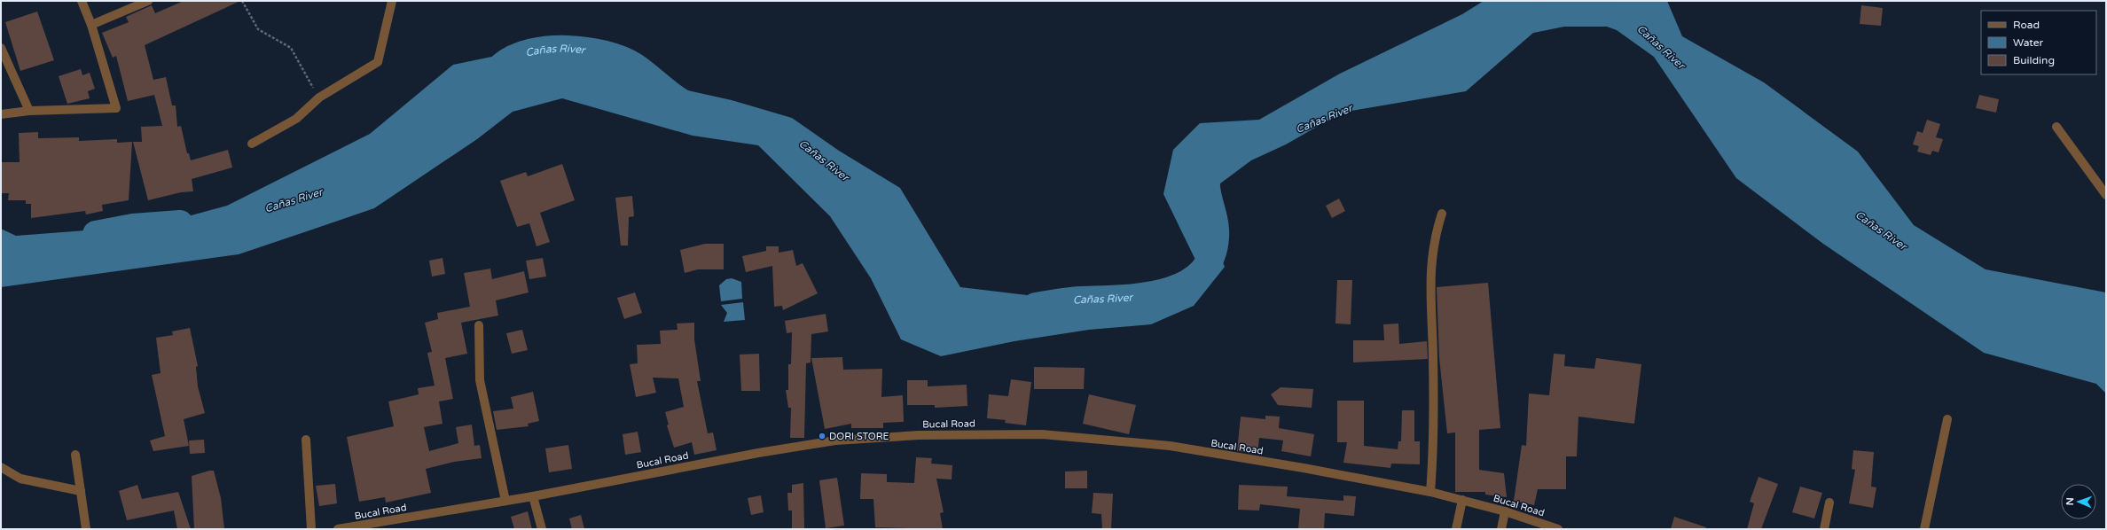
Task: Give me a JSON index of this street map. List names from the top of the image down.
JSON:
{
  "streets": {
    "street": ["Bucal Road"]
  },
  "water": ["Cañas River"],
  "places": ["DORI STORE"],
  "legend": ["Road", "Water", "Building"],
  "north": "left"
}
